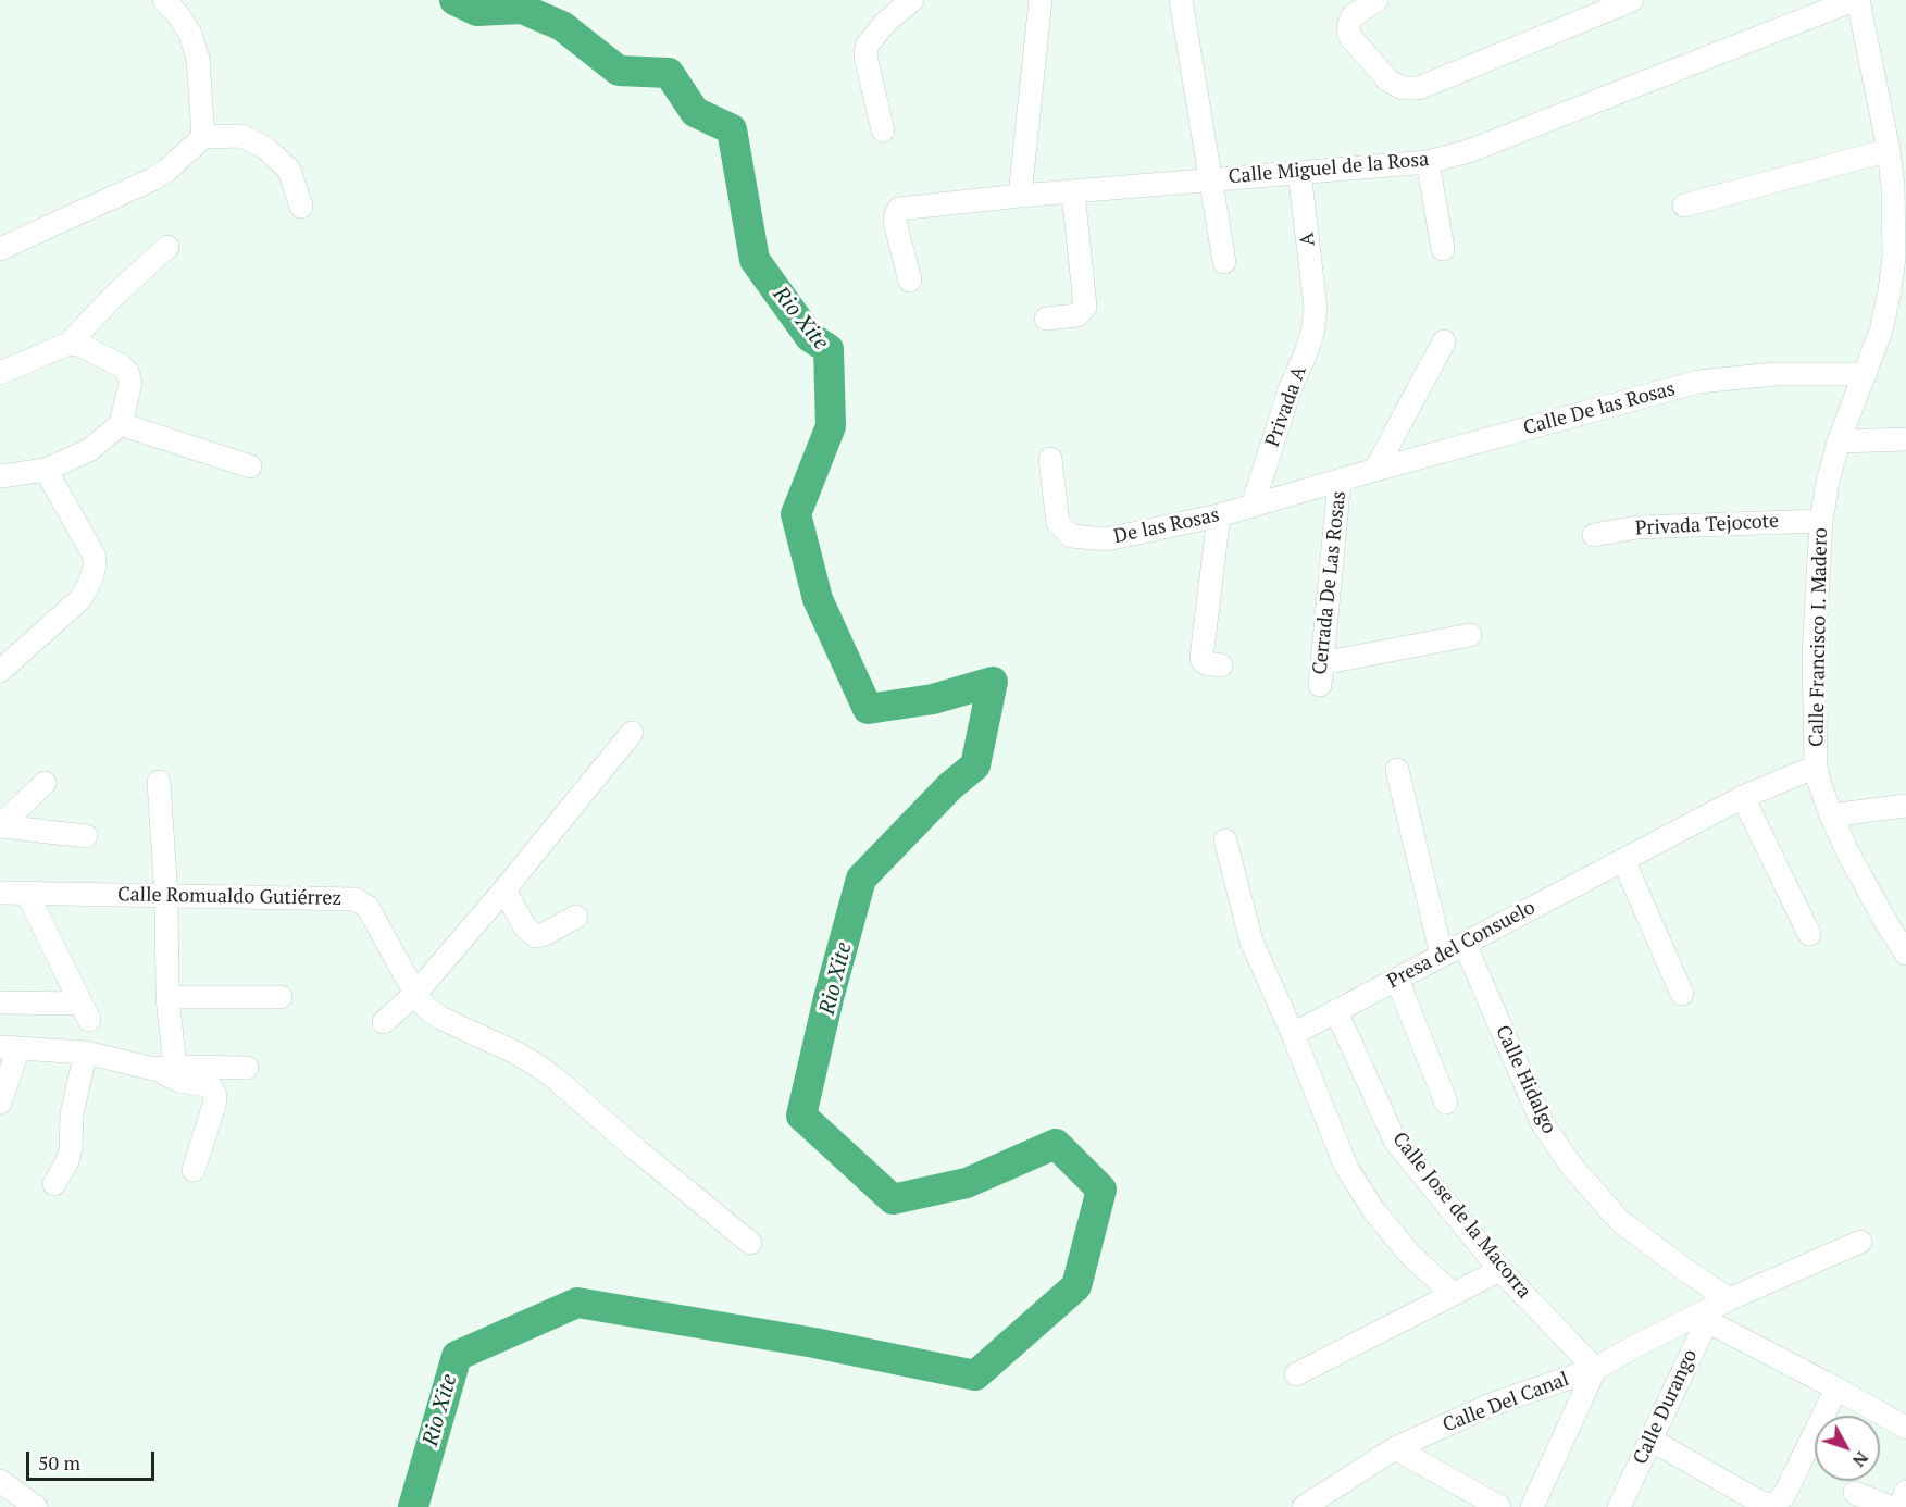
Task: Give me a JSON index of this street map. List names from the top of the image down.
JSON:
{
  "streets": {
    "street": [
      "Calle Miguel de la Rosa",
      "A",
      "Privada A",
      "Calle De las Rosas",
      "Privada Tejocote",
      "De las Rosas",
      "Cerrada De Las Rosas",
      "Calle Francisco I. Madero",
      "Calle Romualdo Gutiérrez",
      "Presa del Consuelo",
      "Calle Hidalgo",
      "Calle Jose de la Macorra",
      "Calle Del Canal",
      "Calle Durango"
    ]
  },
  "crossings": [
    ["Calle Miguel de la Rosa", "A"],
    ["Calle Miguel de la Rosa", "Calle Francisco I. Madero"],
    ["A", "Privada A"],
    ["Privada A", "De las Rosas"],
    ["Calle De las Rosas", "De las Rosas"],
    ["Calle De las Rosas", "Cerrada De Las Rosas"],
    ["Calle De las Rosas", "Calle Francisco I. Madero"],
    ["Privada Tejocote", "Calle Francisco I. Madero"],
    ["De las Rosas", "Cerrada De Las Rosas"],
    ["Calle Francisco I. Madero", "Presa del Consuelo"],
    ["Presa del Consuelo", "Calle Hidalgo"],
    ["Presa del Consuelo", "Calle Jose de la Macorra"],
    ["Calle Hidalgo", "Calle Del Canal"],
    ["Calle Hidalgo", "Calle Durango"],
    ["Calle Jose de la Macorra", "Calle Del Canal"],
    ["Calle Del Canal", "Calle Durango"]
  ],
  "water": ["Rio Xite"],
  "scale_bar": "50 m",
  "north": "bottom right"
}
